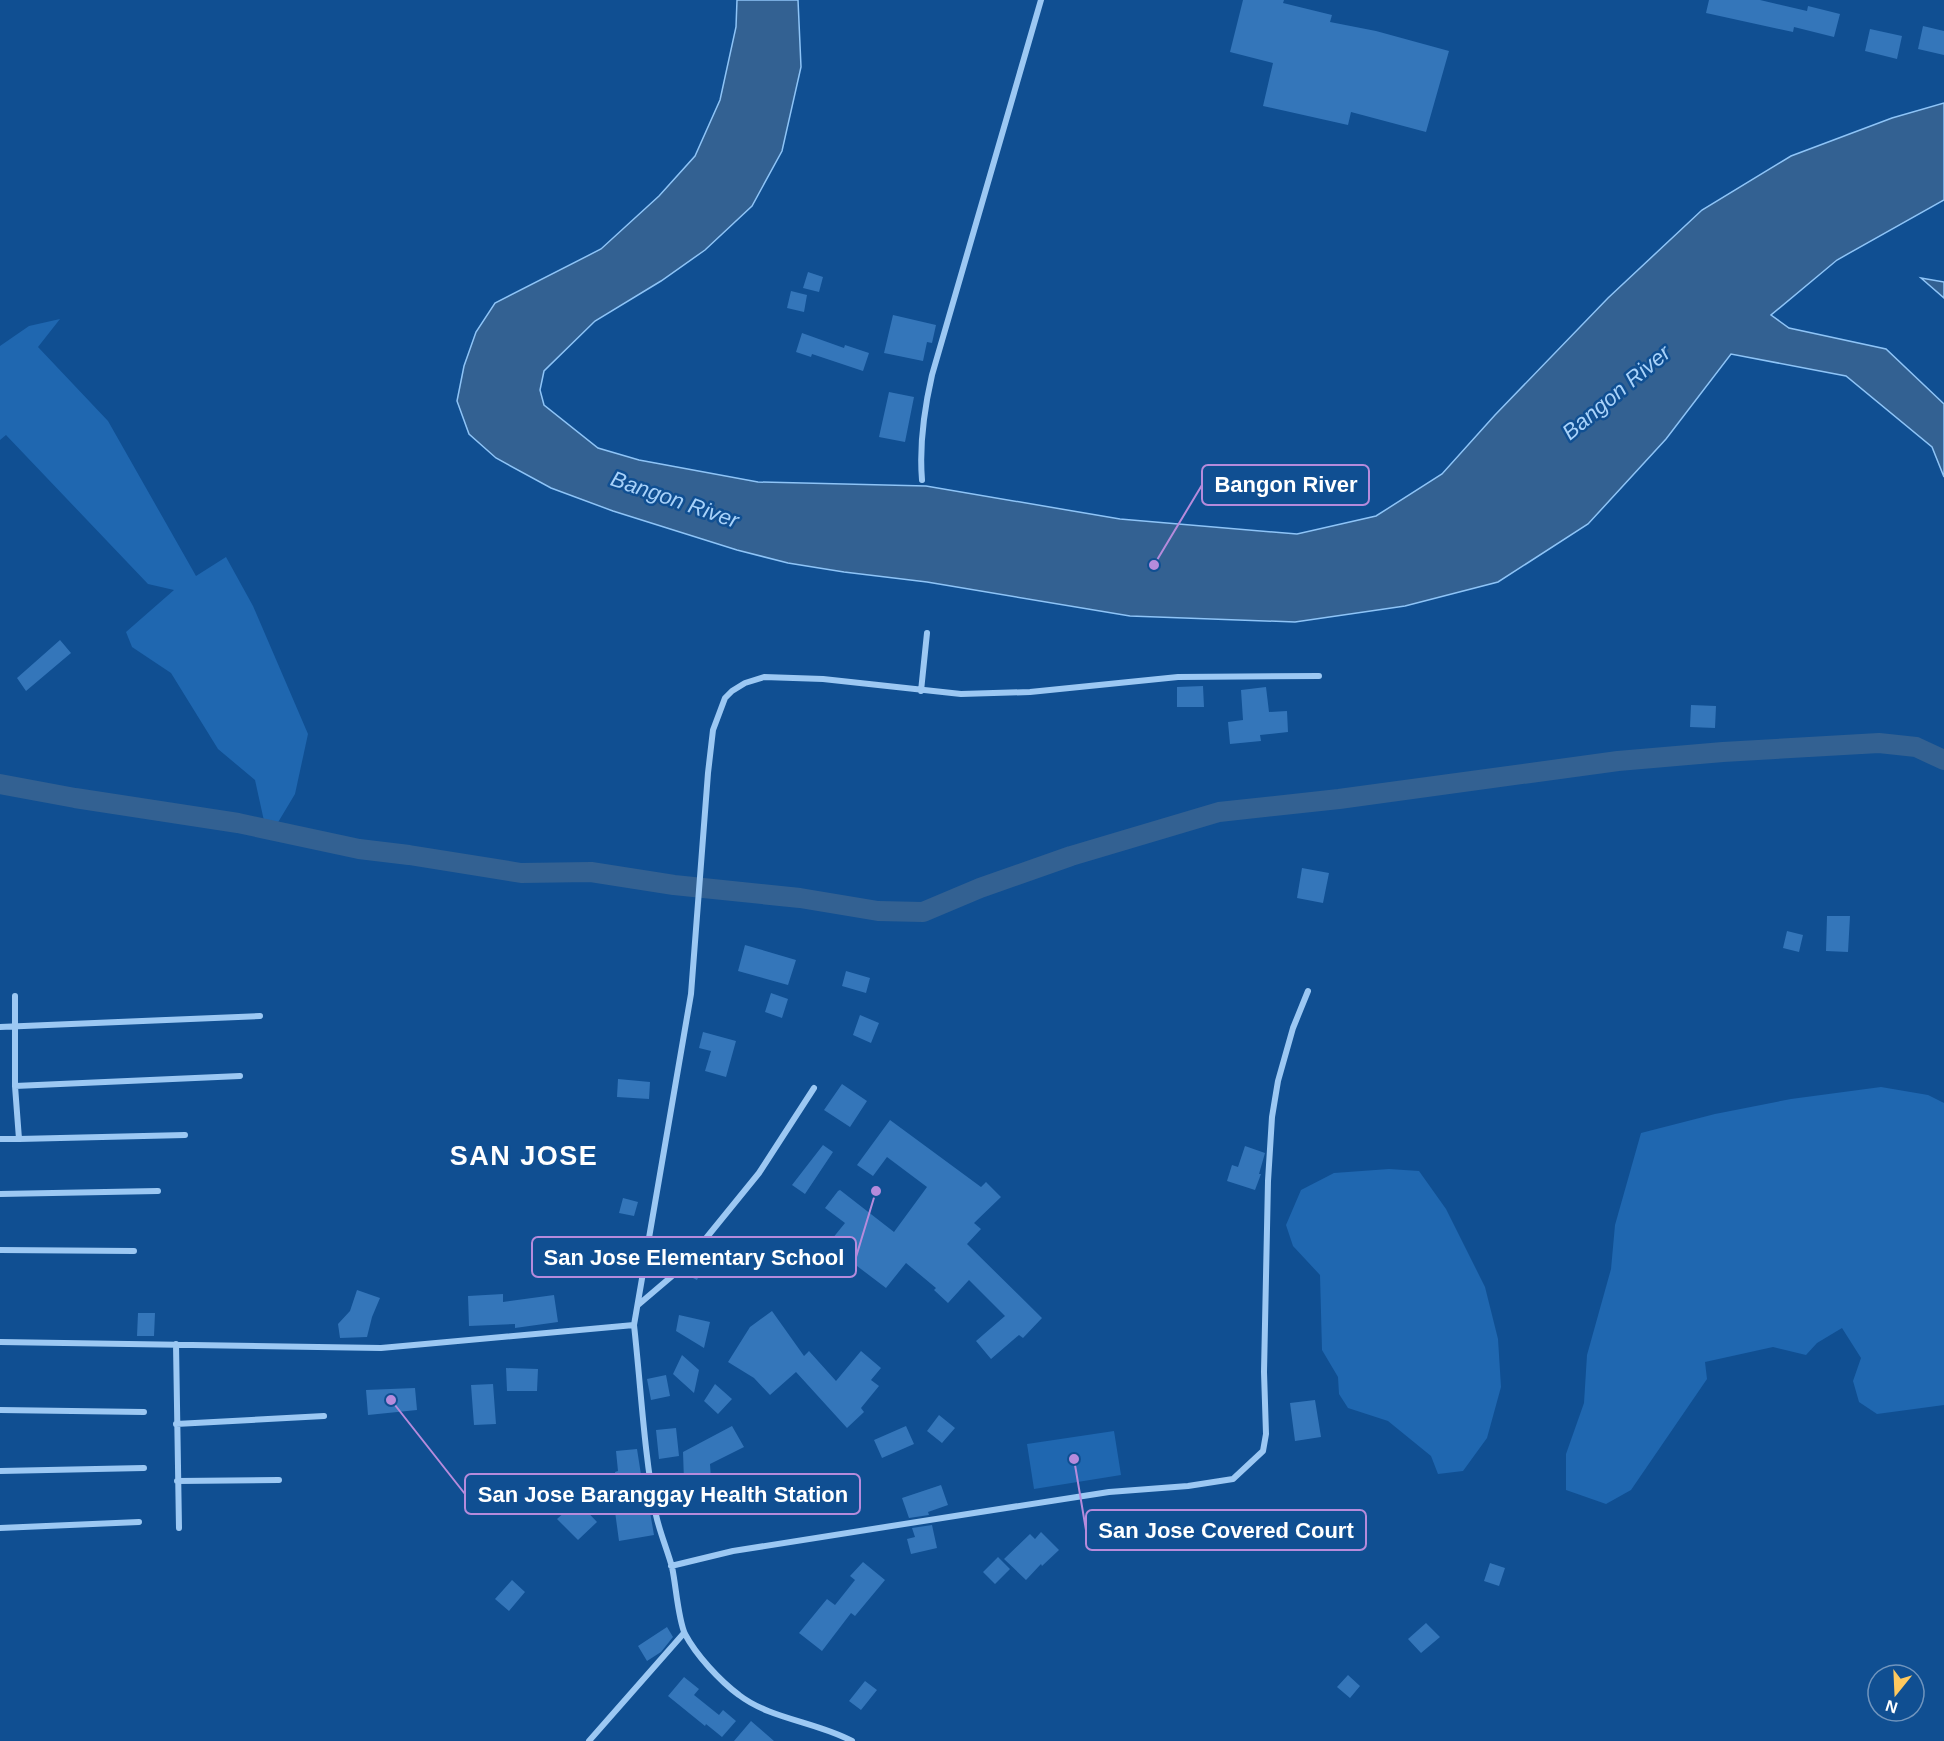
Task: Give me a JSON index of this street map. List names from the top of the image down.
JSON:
{
  "districts": ["SAN JOSE"],
  "water": ["Bangon River"],
  "places": [
    "Bangon River",
    "San Jose Elementary School",
    "San Jose Baranggay Health Station",
    "San Jose Covered Court"
  ],
  "north": "bottom"
}
